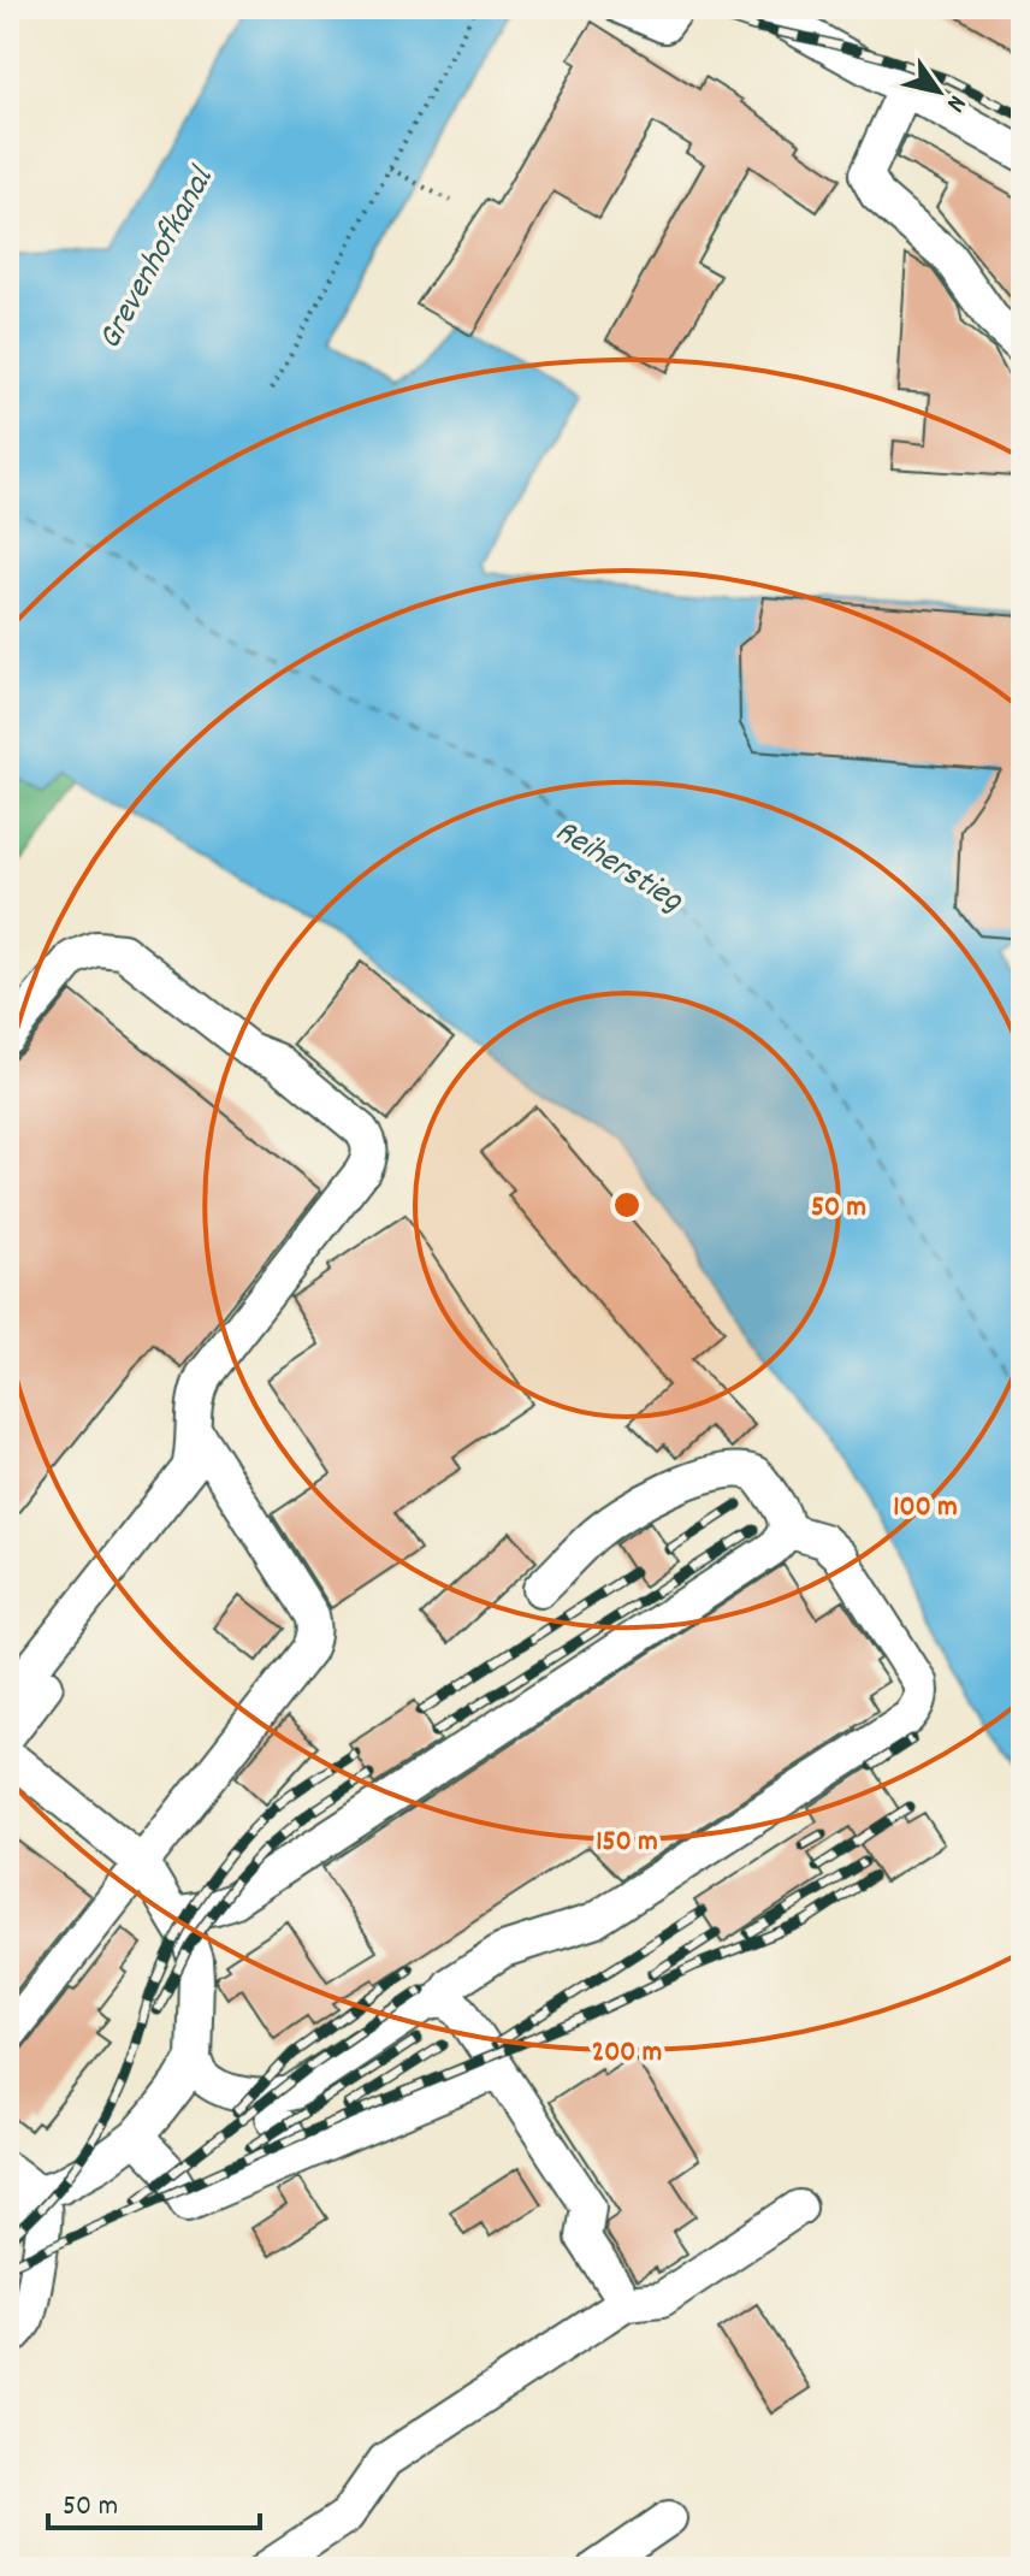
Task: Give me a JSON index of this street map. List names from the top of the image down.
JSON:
{
  "water": ["Grevenhofkanal", "Reiherstieg"],
  "scale_bar": "50 m",
  "north": "bottom right",
  "rings": [
    "50 m",
    "100 m",
    "150 m",
    "200 m"
  ]
}
